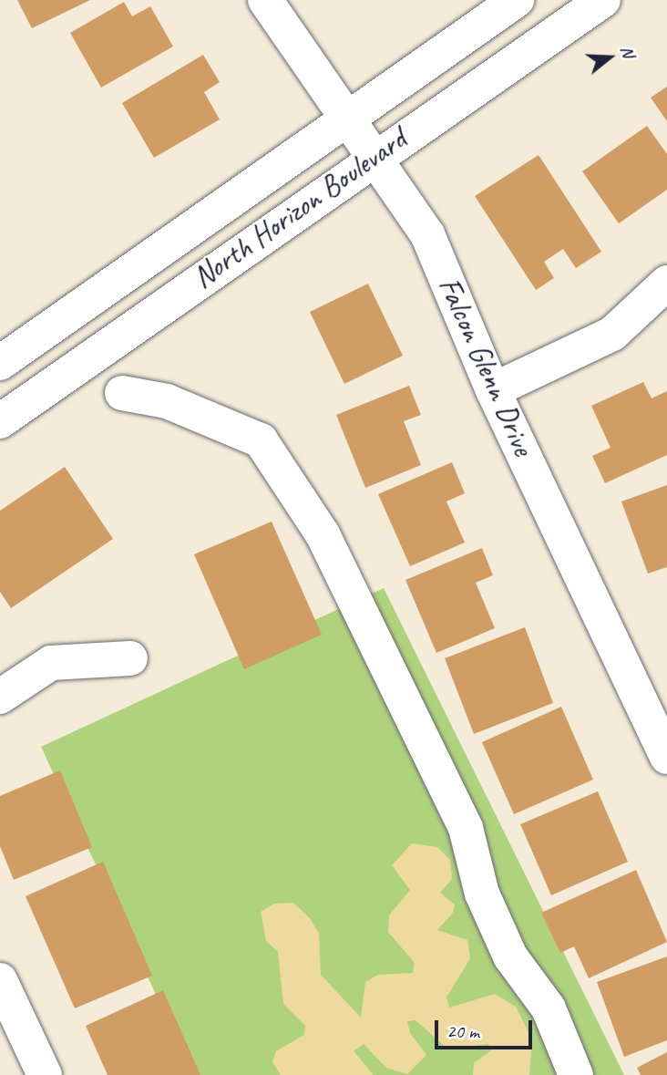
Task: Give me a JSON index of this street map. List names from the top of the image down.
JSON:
{
  "streets": {
    "street": ["North Horizon Boulevard", "Falcon Glenn Drive"]
  },
  "crossings": [
    ["North Horizon Boulevard", "Falcon Glenn Drive"]
  ],
  "scale_bar": "20 m",
  "north": "right"
}
